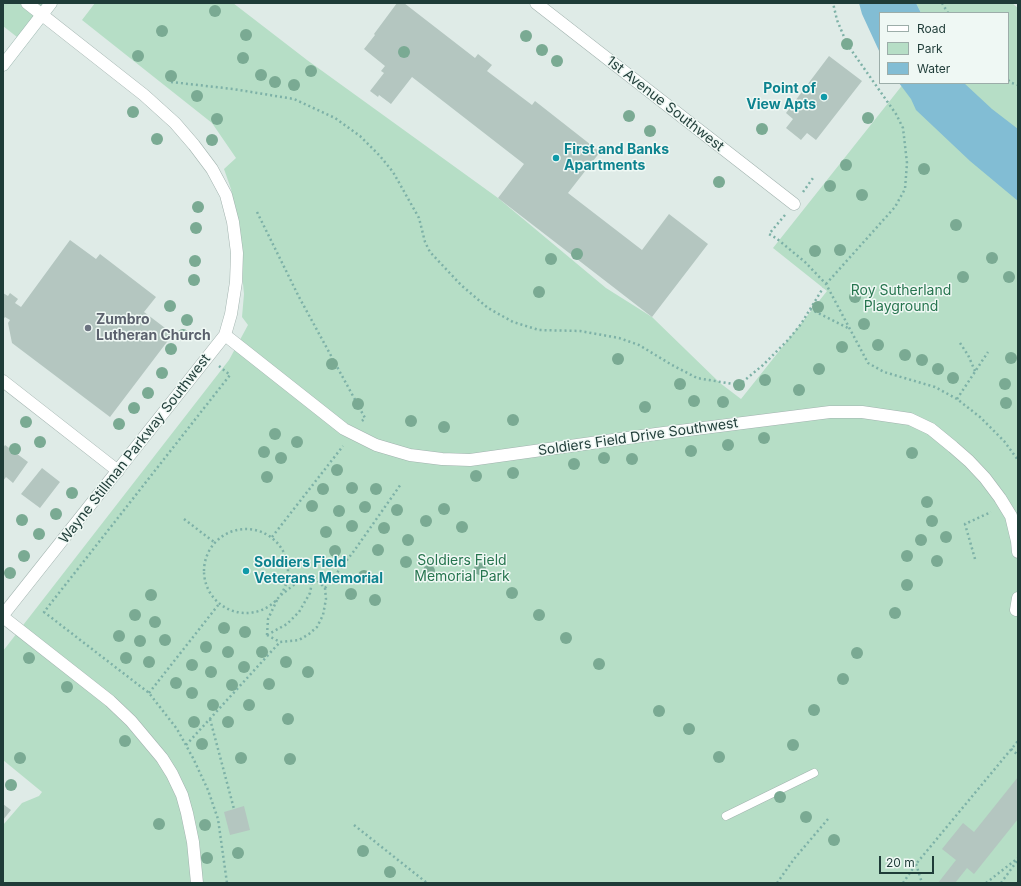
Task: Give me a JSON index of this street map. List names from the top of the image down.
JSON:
{
  "streets": {
    "street": ["1st Avenue Southwest", "Soldiers Field Drive Southwest", "Wayne Stillman Parkway Southwest"]
  },
  "crossings": [
    ["Soldiers Field Drive Southwest", "Wayne Stillman Parkway Southwest"]
  ],
  "parks": ["Roy Sutherland Playground", "Soldiers Field Memorial Park"],
  "places": [
    "Point of View Apts",
    "First and Banks Apartments",
    "Zumbro Lutheran Church",
    "Soldiers Field Veterans Memorial"
  ],
  "legend": ["Road", "Park", "Water"],
  "scale_bar": "20 m"
}
